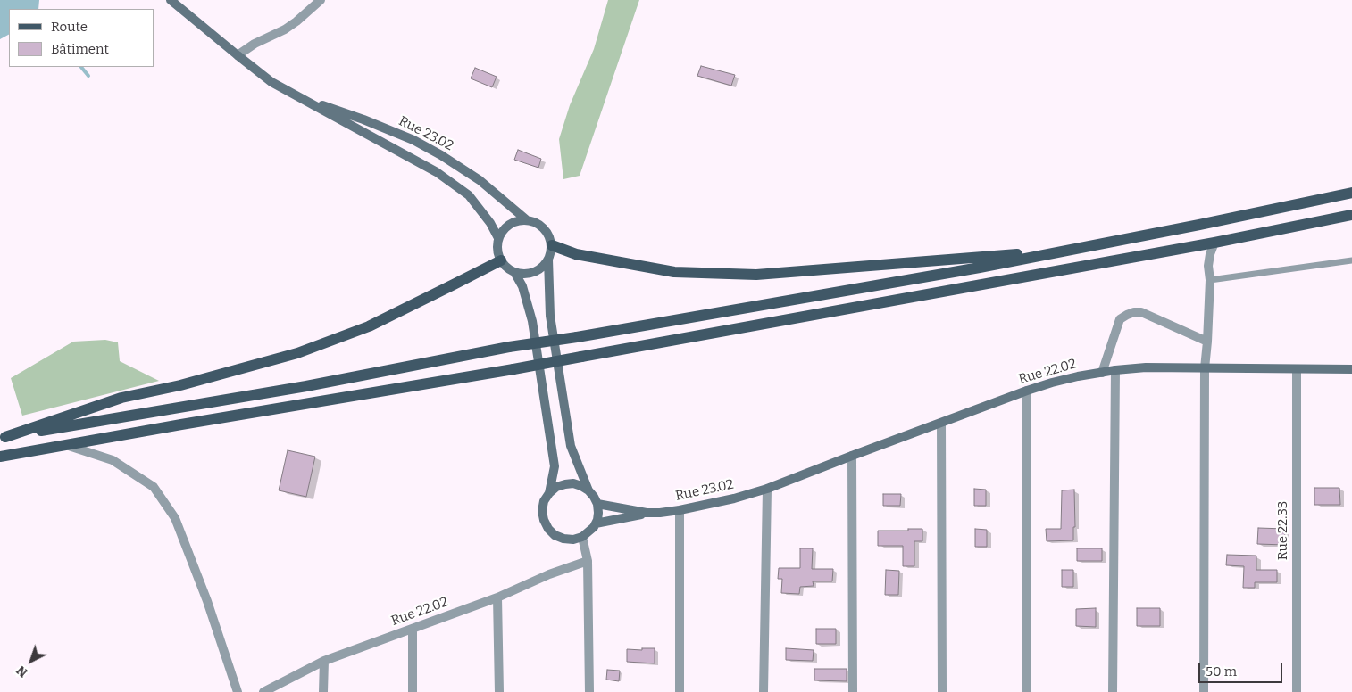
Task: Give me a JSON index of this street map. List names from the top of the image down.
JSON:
{
  "streets": {
    "street": ["Rue 23.02", "Rue 22.02", "Rue 22.33"]
  },
  "crossings": [
    ["Rue 23.02", "Rue 22.02"],
    ["Rue 22.02", "Rue 22.33"]
  ],
  "legend": ["Route", "Bâtiment"],
  "scale_bar": "50 m",
  "north": "bottom left"
}
